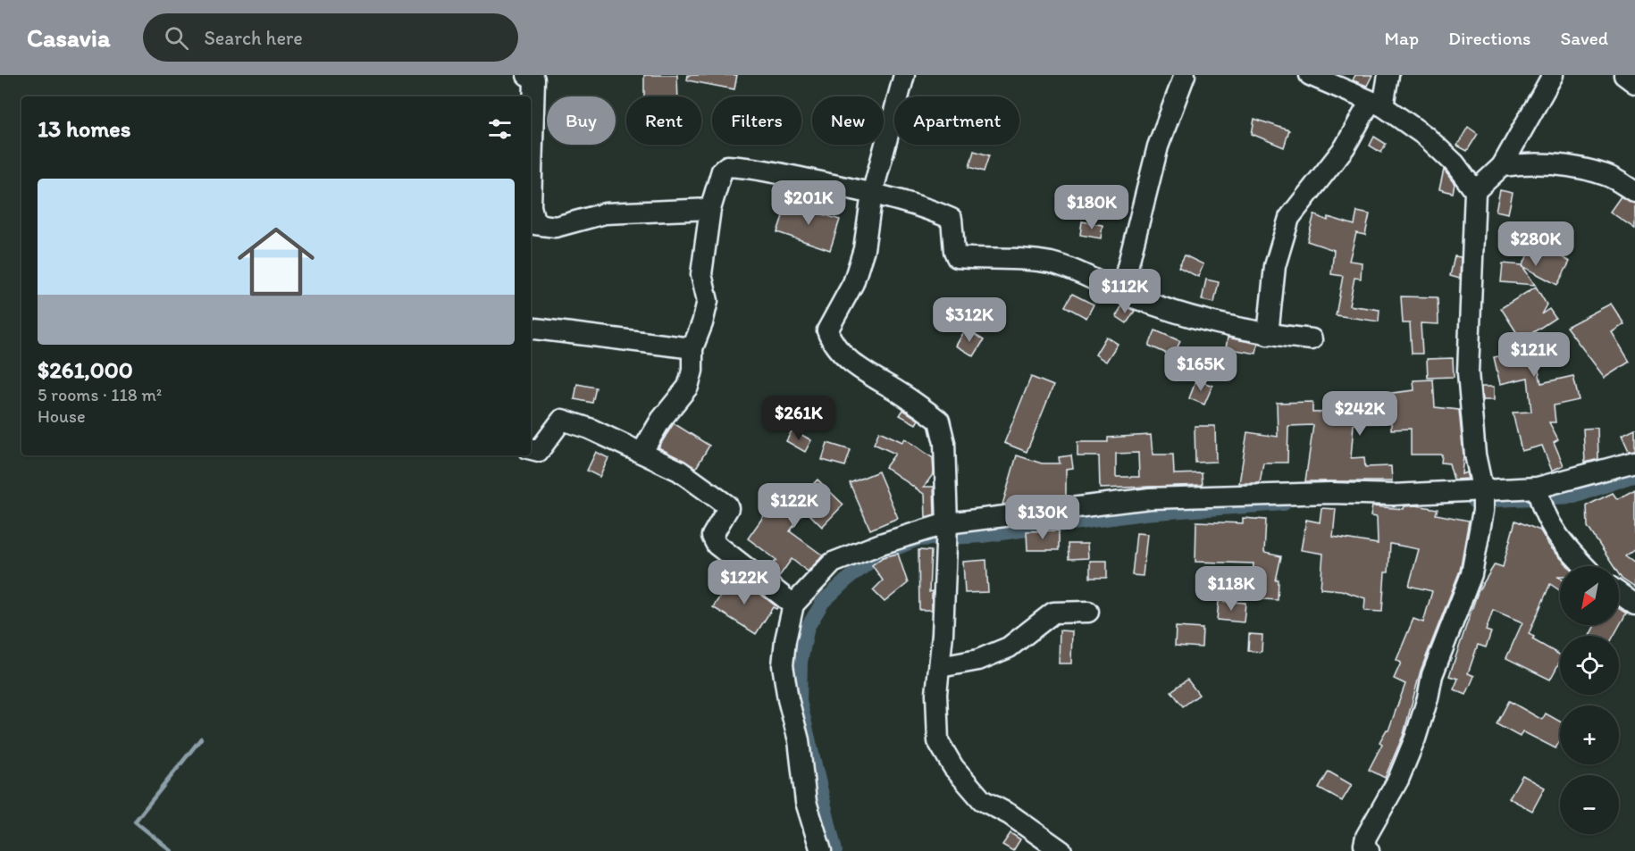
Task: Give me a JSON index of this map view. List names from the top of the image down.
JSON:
{
  "north": "bottom left",
  "page": {
    "header": "Casavia",
    "search": "Search here",
    "nav": ["Map", "Directions", "Saved"],
    "chip": [
      "Buy",
      "Rent",
      "Filters",
      "New",
      "Apartment"
    ],
    "heading": "13 homes",
    "list": [
      {
        "name": "$261,000",
        "note": "5 rooms · 118 m² · House"
      }
    ],
    "price": [
      "$201K",
      "$180K",
      "$280K",
      "$112K",
      "$312K",
      "$121K",
      "$165K",
      "$242K",
      "$261K",
      "$122K",
      "$130K",
      "$122K",
      "$118K"
    ],
    "map_buttons": ["+", "−"]
  }
}
